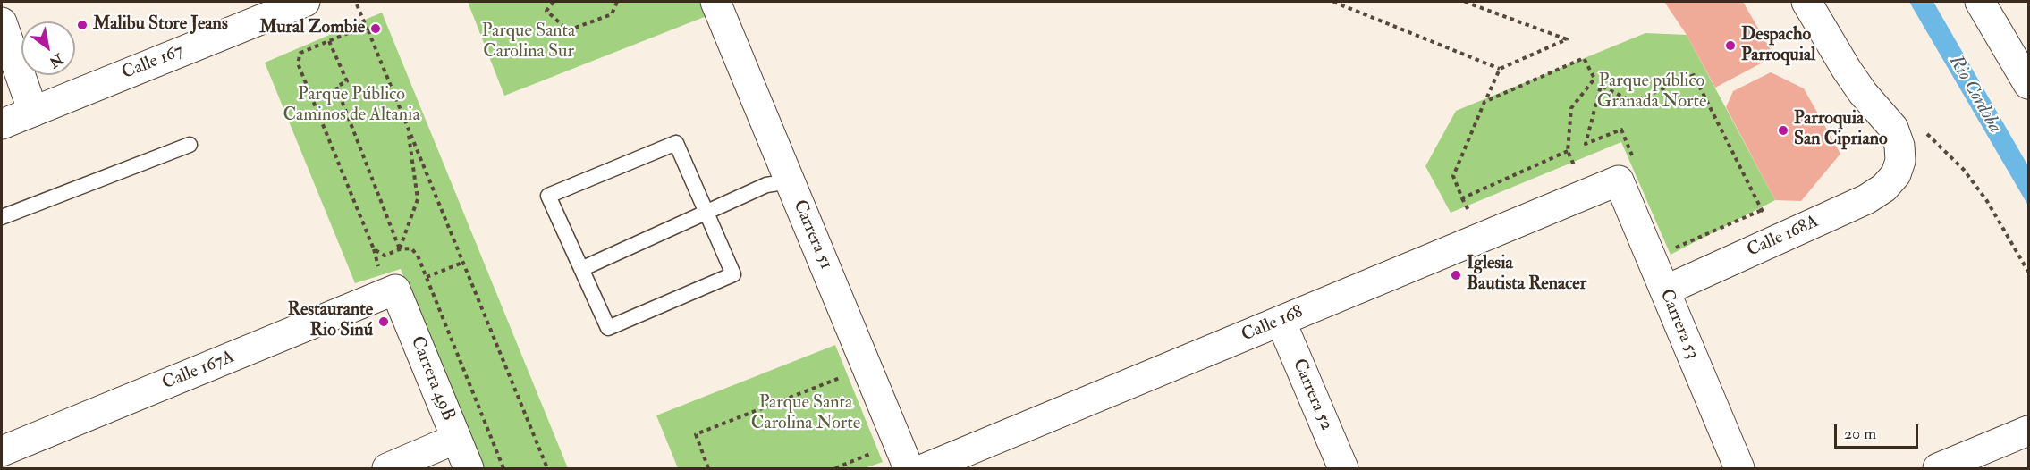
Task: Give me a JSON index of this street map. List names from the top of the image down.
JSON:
{
  "streets": {
    "street": [
      "Calle 167",
      "Carrera 51",
      "Calle 168A",
      "Calle 168",
      "Carrera 53",
      "Calle 167A",
      "Carrera 49B",
      "Carrera 52"
    ]
  },
  "crossings": [
    ["Calle 168A", "Carrera 53"],
    ["Calle 168", "Carrera 53"],
    ["Calle 168", "Carrera 52"],
    ["Calle 167A", "Carrera 49B"]
  ],
  "water": ["Rio Cordoba"],
  "parks": [
    "Parque Santa Carolina Sur",
    "Parque público Granada Norte",
    "Parque Público Caminos de Altania",
    "Parque Santa Carolina Norte"
  ],
  "places": [
    "Malibu Store Jeans",
    "Mural Zombie",
    "Despacho Parroquial",
    "Parroquia San Cipriano",
    "Iglesia Bautista Renacer",
    "Restaurante Rio Sinú"
  ],
  "scale_bar": "20 m",
  "north": "bottom right"
}
